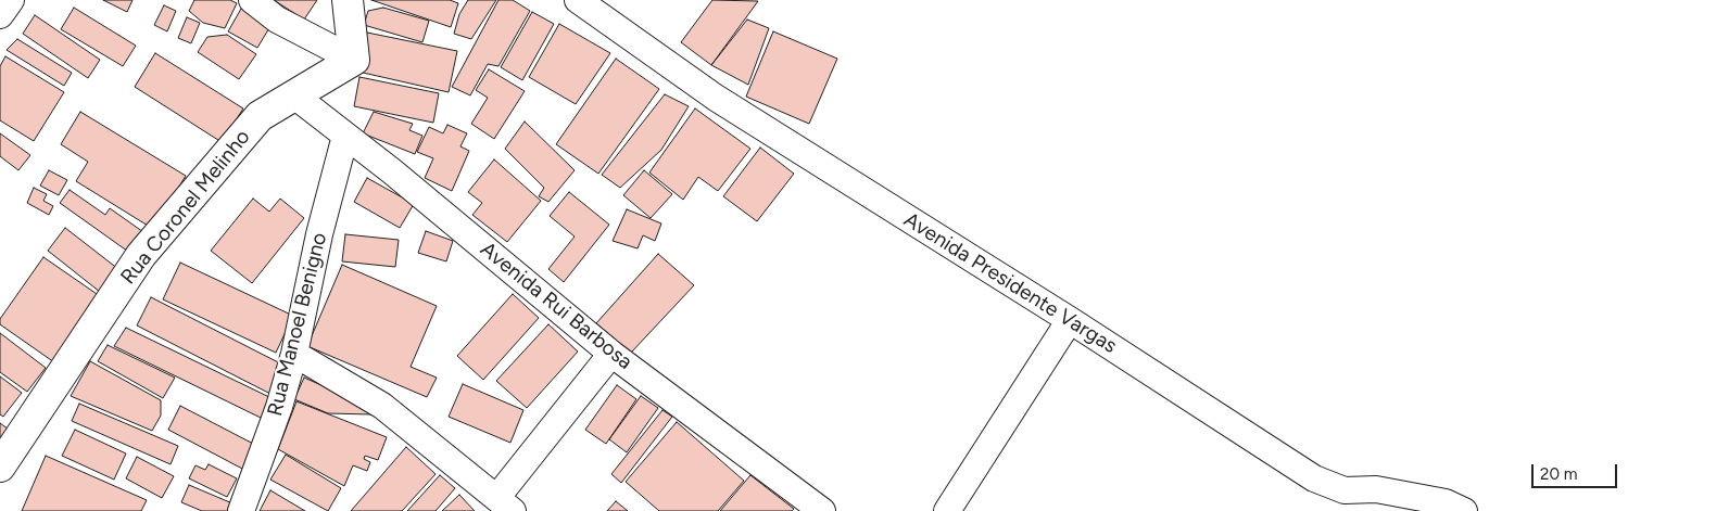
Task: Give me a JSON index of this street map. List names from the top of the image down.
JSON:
{
  "streets": {
    "main road": ["Rua Coronel Melinho"],
    "street": ["Avenida Presidente Vargas", "Avenida Rui Barbosa", "Rua Manoel Benigno"]
  },
  "crossings": [
    ["Rua Coronel Melinho", "Avenida Rui Barbosa"],
    ["Avenida Rui Barbosa", "Rua Manoel Benigno"]
  ],
  "scale_bar": "20 m"
}
